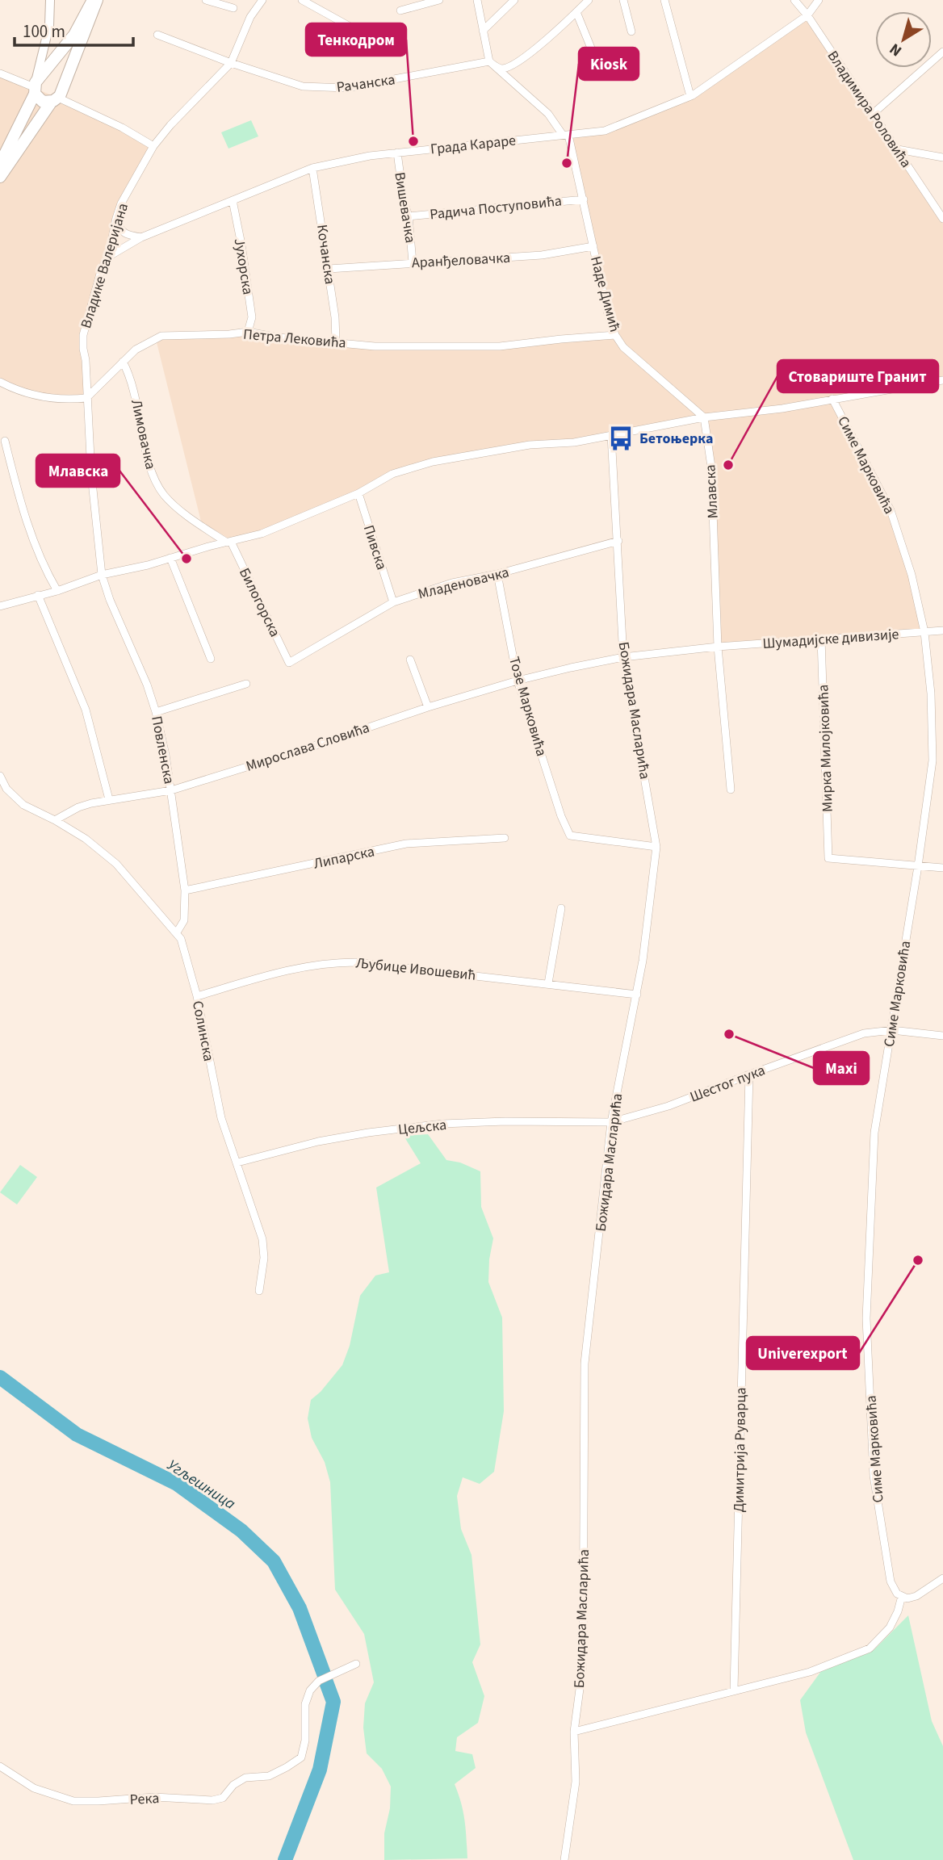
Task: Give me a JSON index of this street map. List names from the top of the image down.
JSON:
{
  "streets": {
    "street": [
      "Рачанска",
      "Владимира Роловића",
      "Града Караре",
      "Вишевачка",
      "Радича Поступовића",
      "Кочанска",
      "Аранђеловачка",
      "Владике Валеријана",
      "Јухорска",
      "Наде Димић",
      "Петра Лековића",
      "Лимовачка",
      "Симе Марковића",
      "Млавска",
      "Пивска",
      "Младеновачка",
      "Билогорска",
      "Шумадијске дивизије",
      "Тозе Марковића",
      "Божидара Масларића",
      "Мирослава Словића",
      "Мирка Милојковића",
      "Повленска",
      "Липарска",
      "Љубице Ивошевић",
      "Солинска",
      "Шестог пука",
      "Цељска",
      "Димитрија Руварца",
      "Река"
    ]
  },
  "crossings": [
    ["Рачанска", "Владике Валеријана"],
    ["Рачанска", "Наде Димић"],
    ["Владимира Роловића", "Града Караре"],
    ["Града Караре", "Вишевачка"],
    ["Града Караре", "Кочанска"],
    ["Града Караре", "Владике Валеријана"],
    ["Града Караре", "Јухорска"],
    ["Града Караре", "Наде Димић"],
    ["Вишевачка", "Радича Поступовића"],
    ["Вишевачка", "Аранђеловачка"],
    ["Радича Поступовића", "Наде Димић"],
    ["Кочанска", "Аранђеловачка"],
    ["Кочанска", "Петра Лековића"],
    ["Аранђеловачка", "Наде Димић"],
    ["Владике Валеријана", "Петра Лековића"],
    ["Владике Валеријана", "Повленска"],
    ["Јухорска", "Петра Лековића"],
    ["Наде Димић", "Петра Лековића"],
    ["Наде Димић", "Млавска"],
    ["Петра Лековића", "Лимовачка"],
    ["Лимовачка", "Билогорска"],
    ["Симе Марковића", "Шумадијске дивизије"],
    ["Симе Марковића", "Мирка Милојковића"],
    ["Симе Марковића", "Шестог пука"],
    ["Млавска", "Шумадијске дивизије"],
    ["Млавска", "Мирослава Словића"],
    ["Пивска", "Младеновачка"],
    ["Младеновачка", "Билогорска"],
    ["Младеновачка", "Тозе Марковића"],
    ["Младеновачка", "Божидара Масларића"],
    ["Шумадијске дивизије", "Мирослава Словића"],
    ["Шумадијске дивизије", "Мирка Милојковића"],
    ["Тозе Марковића", "Божидара Масларића"],
    ["Тозе Марковића", "Мирослава Словића"],
    ["Божидара Масларића", "Мирослава Словића"],
    ["Божидара Масларића", "Љубице Ивошевић"],
    ["Божидара Масларића", "Шестог пука"],
    ["Божидара Масларића", "Цељска"],
    ["Мирослава Словића", "Повленска"],
    ["Повленска", "Липарска"],
    ["Повленска", "Солинска"],
    ["Љубице Ивошевић", "Солинска"],
    ["Солинска", "Цељска"],
    ["Шестог пука", "Цељска"],
    ["Шестог пука", "Димитрија Руварца"]
  ],
  "water": ["Угљешница"],
  "places": {
    "other": [
      "Тенкодром",
      "Kiosk",
      "Стовариште Гранит",
      "Млавска",
      "Maxi",
      "Univerexport"
    ],
    "bus stop": ["Бетоњерка"]
  },
  "scale_bar": "100 m",
  "north": "bottom left"
}
